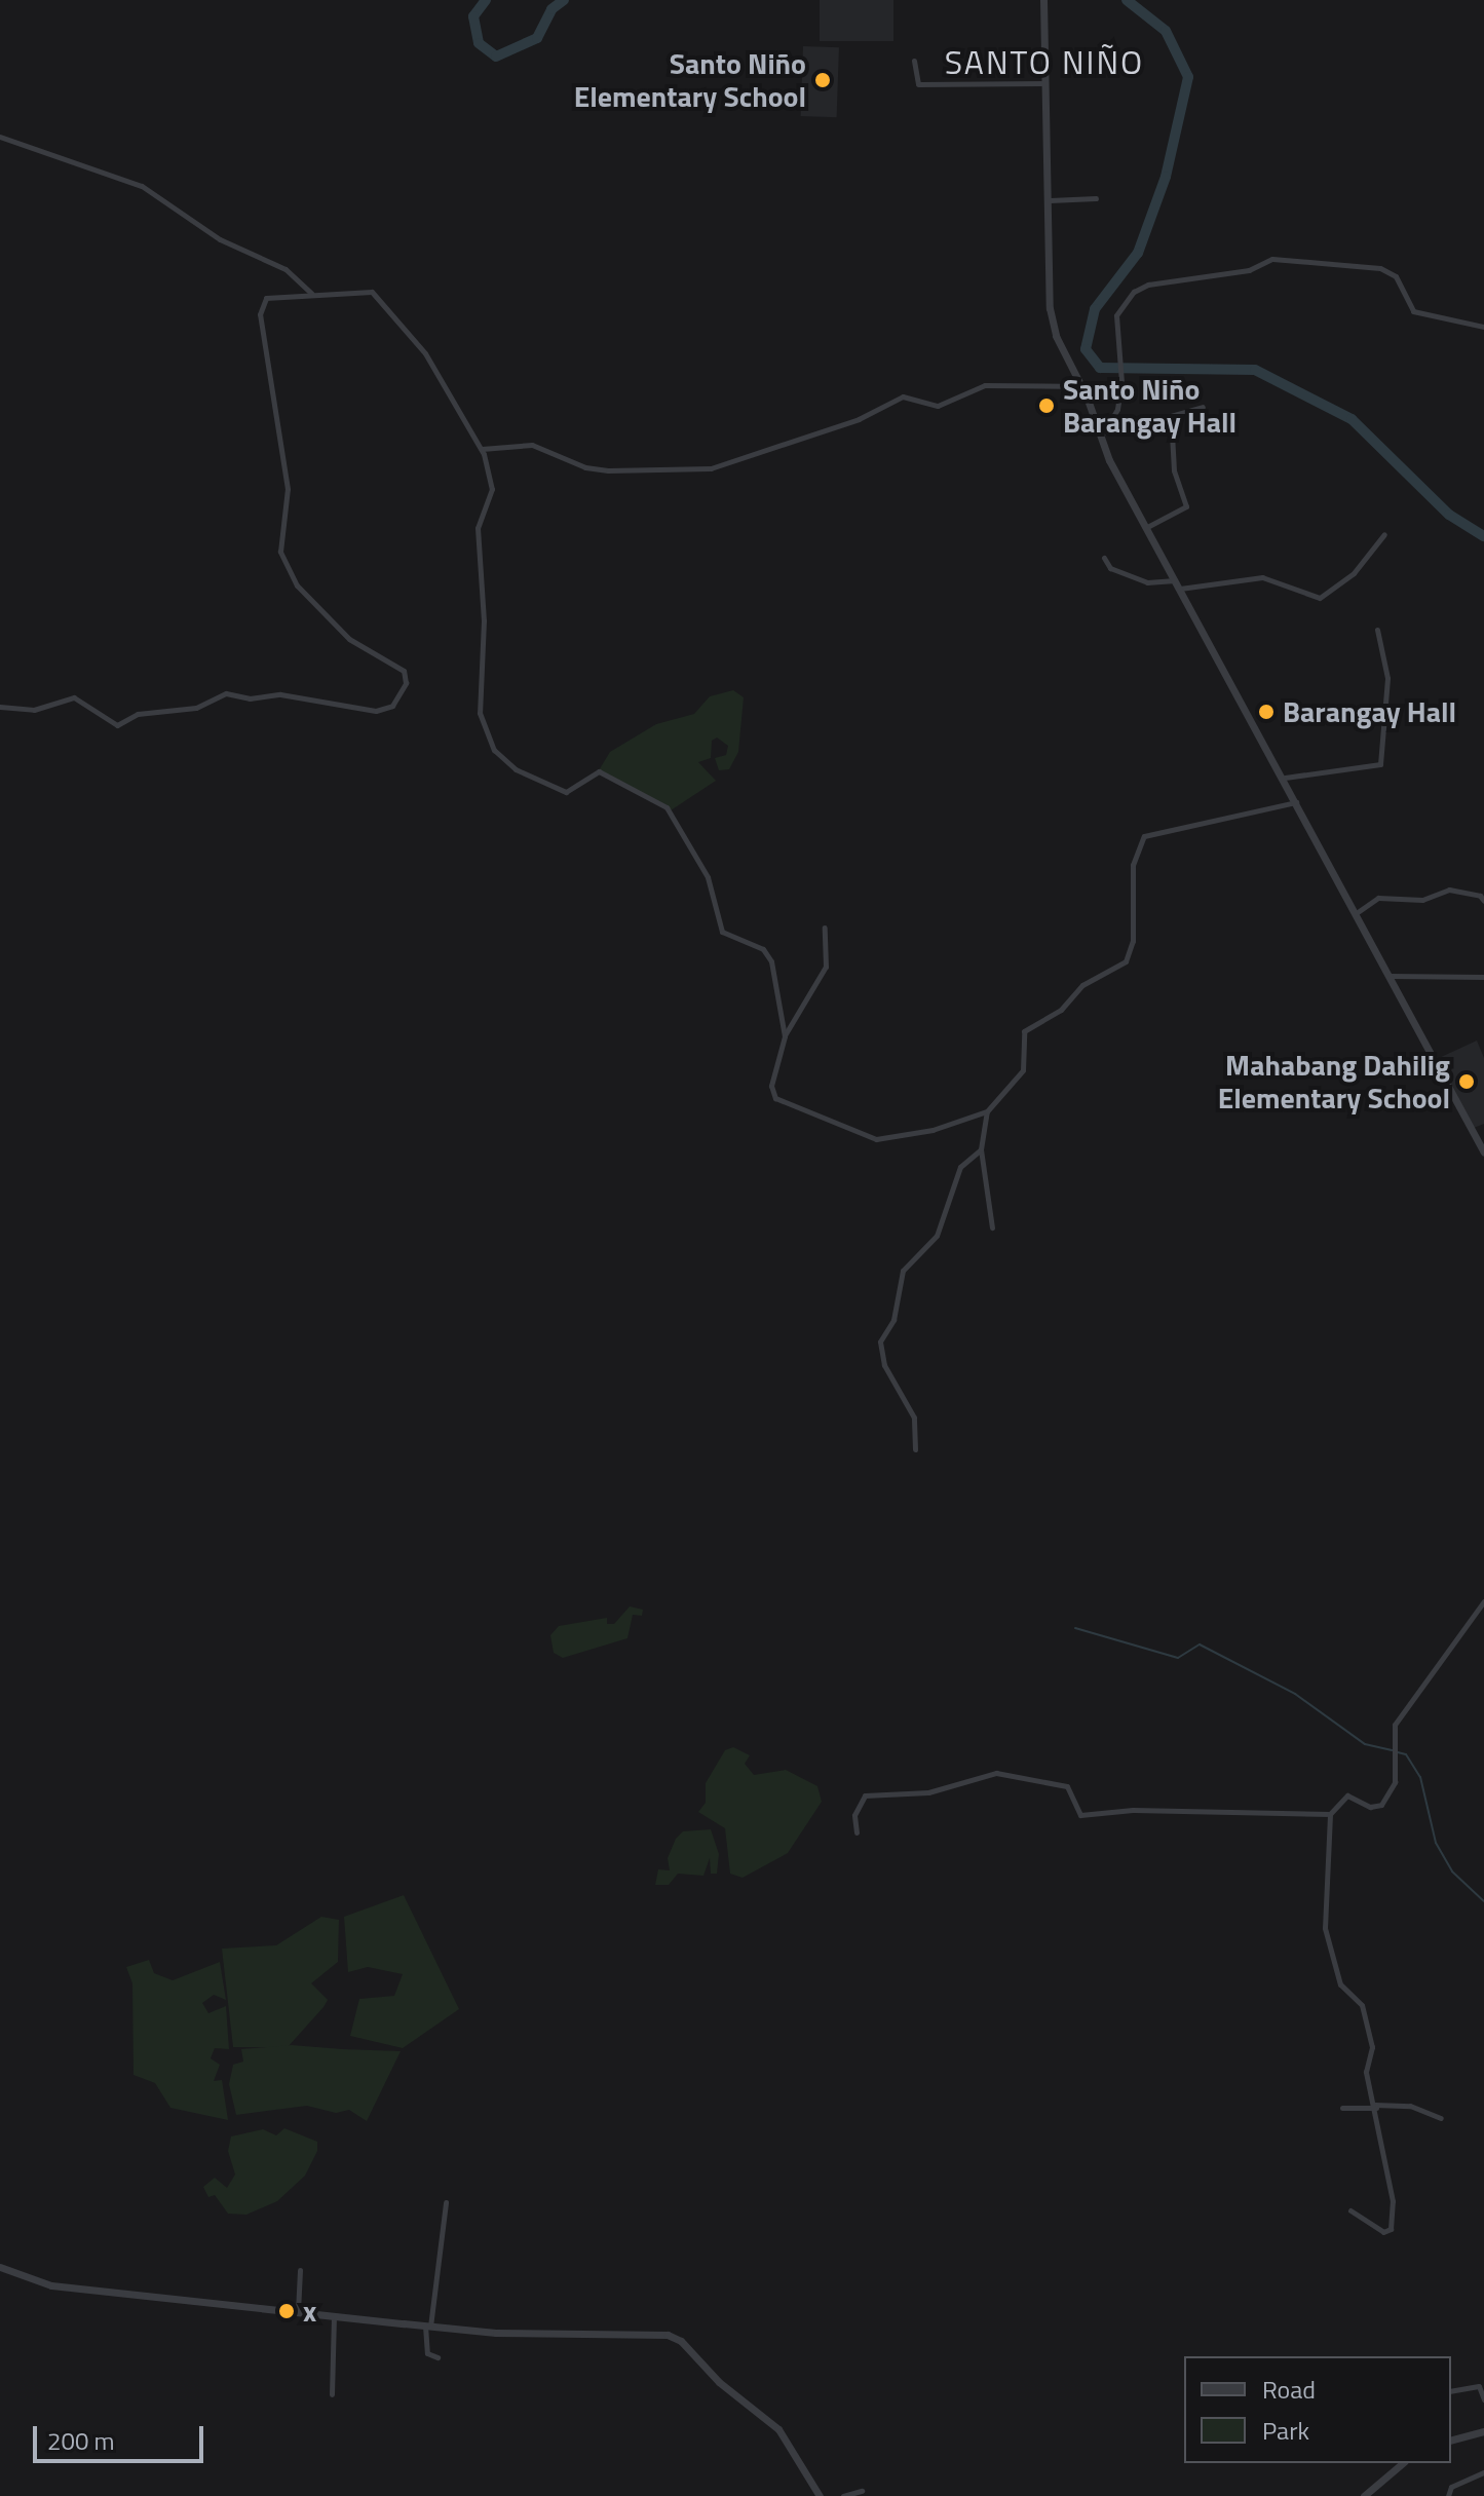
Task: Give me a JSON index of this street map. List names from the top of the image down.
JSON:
{
  "districts": ["SANTO NIÑO"],
  "places": [
    "Santo Niño Elementary School",
    "Santo Niño Barangay Hall",
    "Barangay Hall",
    "Mahabang Dahilig Elementary School",
    "x"
  ],
  "legend": ["Road", "Park"],
  "scale_bar": "200 m"
}
